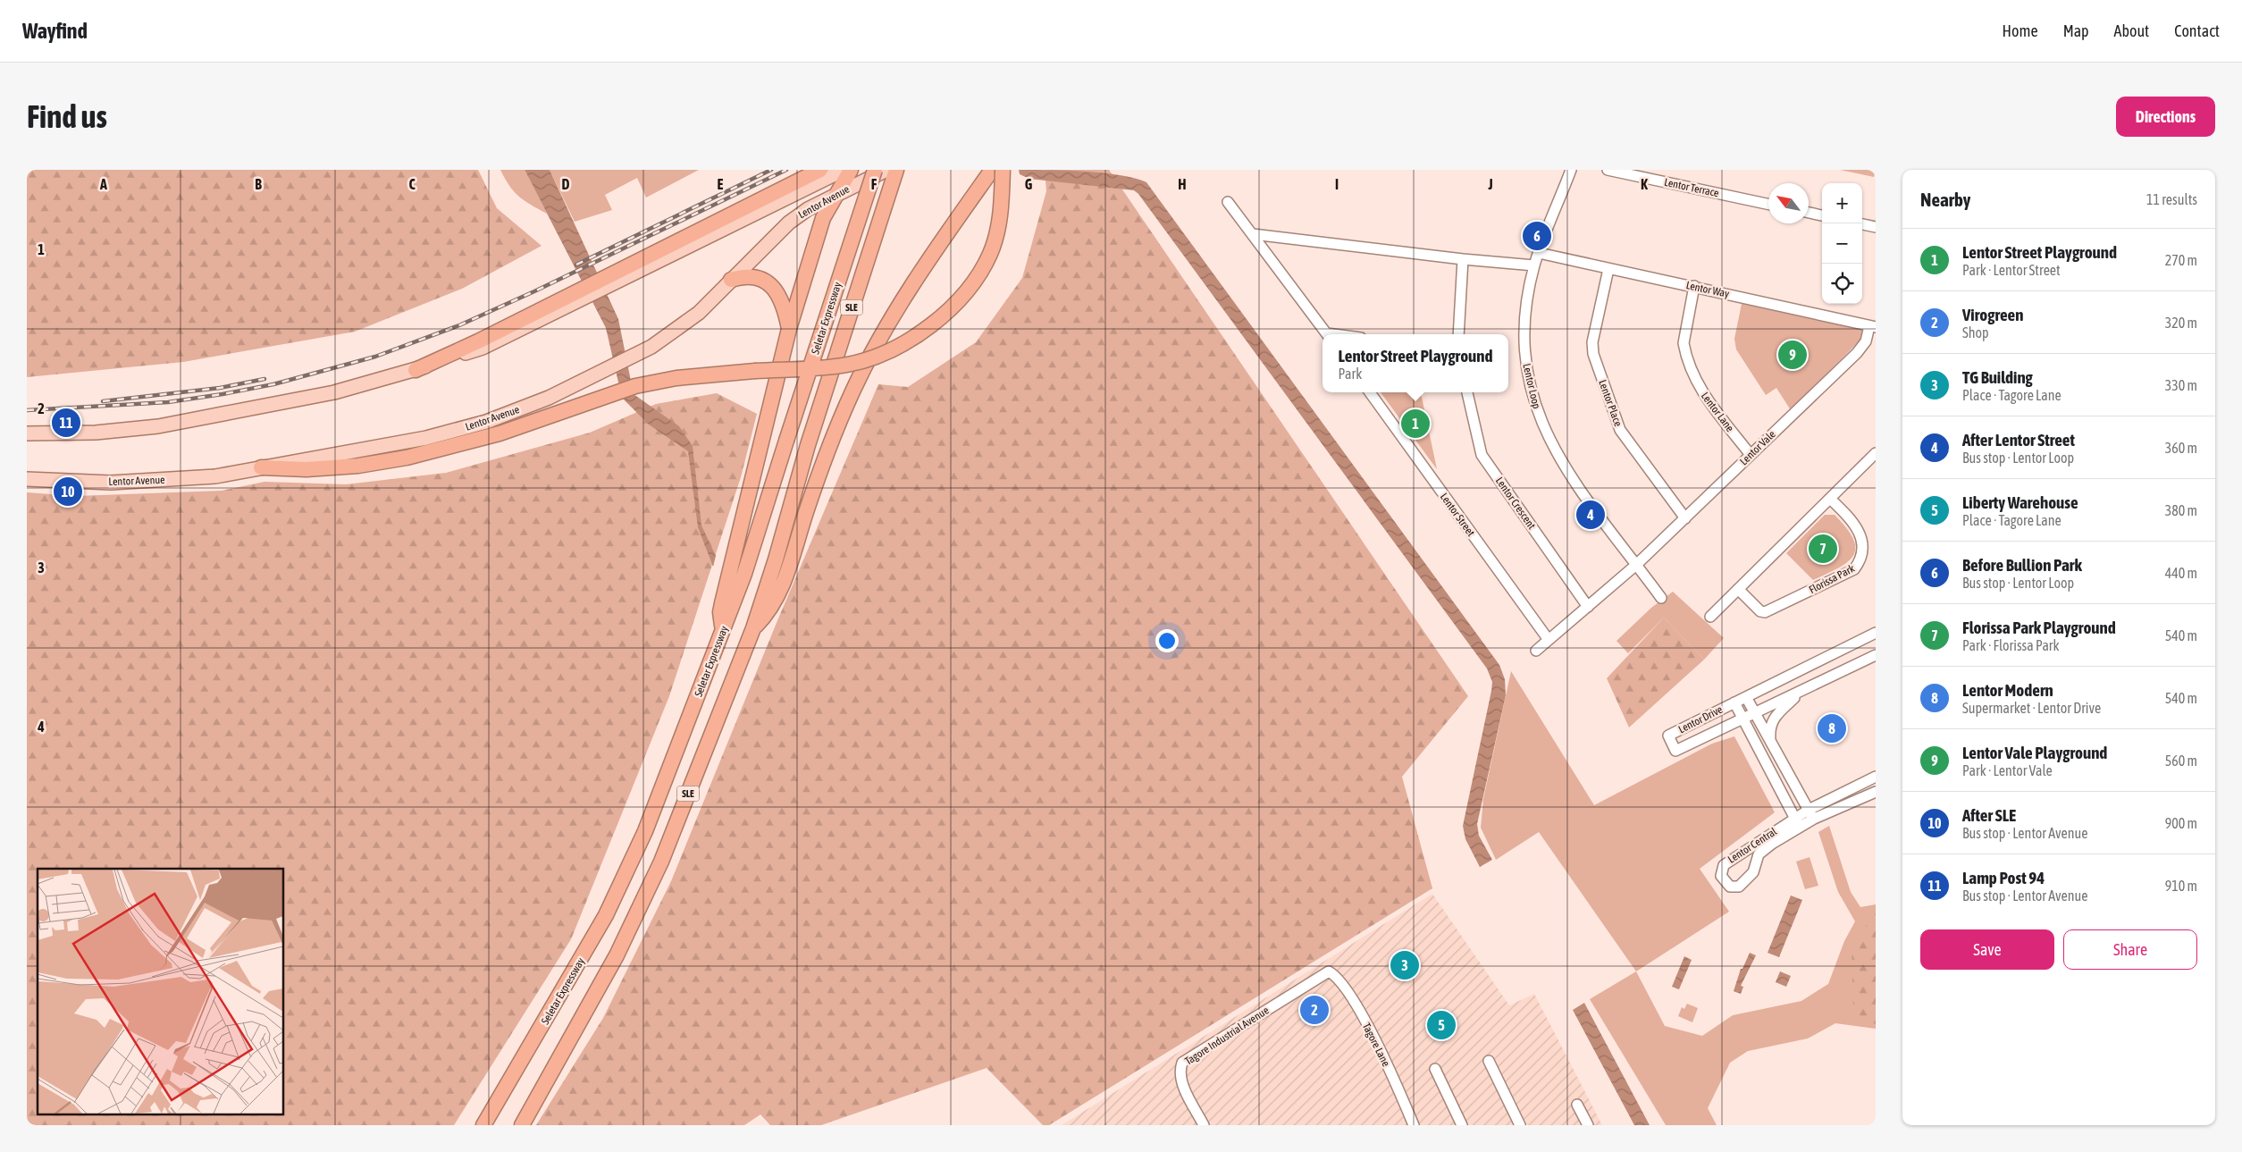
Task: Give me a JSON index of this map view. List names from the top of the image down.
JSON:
{
  "streets": {
    "highway": ["SLE", "Seletar Expressway"],
    "main road": ["Lentor Avenue"],
    "street": [
      "Lentor Terrace",
      "Lentor Way",
      "Lentor Loop",
      "Lentor Place",
      "Lentor Lane",
      "Lentor Vale",
      "Lentor Crescent",
      "Lentor Street",
      "Florissa Park",
      "Lentor Drive",
      "Lentor Central",
      "Tagore Industrial Avenue",
      "Tagore Lane"
    ]
  },
  "crossings": [
    ["Lentor Way", "Lentor Loop"],
    ["Lentor Way", "Lentor Place"],
    ["Lentor Way", "Lentor Lane"],
    ["Lentor Way", "Lentor Vale"],
    ["Lentor Loop", "Lentor Vale"],
    ["Lentor Place", "Lentor Vale"],
    ["Lentor Lane", "Lentor Vale"],
    ["Tagore Industrial Avenue", "Tagore Lane"]
  ],
  "north": "top left",
  "page": {
    "header": "Wayfind",
    "nav": [
      "Home",
      "Map",
      "About",
      "Contact"
    ],
    "buttons": [
      "Directions",
      ["Save", "Share"]
    ],
    "title": "Find us",
    "heading": ["Nearby", "11 results"],
    "map_buttons": ["+", "−"],
    "pins": [
      "6",
      "9",
      "11",
      "1",
      "10",
      "4",
      "7",
      "8",
      "3",
      "2",
      "5"
    ],
    "list": [
      {
        "mark": "1",
        "name": "Lentor Street Playground",
        "note": "Park · Lentor Street",
        "value": "270 m"
      },
      {
        "mark": "2",
        "name": "Virogreen",
        "note": "Shop",
        "value": "320 m"
      },
      {
        "mark": "3",
        "name": "TG Building",
        "note": "Place · Tagore Lane",
        "value": "330 m"
      },
      {
        "mark": "4",
        "name": "After Lentor Street",
        "note": "Bus stop · Lentor Loop",
        "value": "360 m"
      },
      {
        "mark": "5",
        "name": "Liberty Warehouse",
        "note": "Place · Tagore Lane",
        "value": "380 m"
      },
      {
        "mark": "6",
        "name": "Before Bullion Park",
        "note": "Bus stop · Lentor Loop",
        "value": "440 m"
      },
      {
        "mark": "7",
        "name": "Florissa Park Playground",
        "note": "Park · Florissa Park",
        "value": "540 m"
      },
      {
        "mark": "8",
        "name": "Lentor Modern",
        "note": "Supermarket · Lentor Drive",
        "value": "540 m"
      },
      {
        "mark": "9",
        "name": "Lentor Vale Playground",
        "note": "Park · Lentor Vale",
        "value": "560 m"
      },
      {
        "mark": "10",
        "name": "After SLE",
        "note": "Bus stop · Lentor Avenue",
        "value": "900 m"
      },
      {
        "mark": "11",
        "name": "Lamp Post 94",
        "note": "Bus stop · Lentor Avenue",
        "value": "910 m"
      }
    ],
    "popup": ["Lentor Street Playground", "Park"]
  },
  "grid": {
    "columns": [
      "A",
      "B",
      "C",
      "D",
      "E",
      "F",
      "G",
      "H",
      "I",
      "J",
      "K"
    ],
    "rows": [
      "1",
      "2",
      "3",
      "4"
    ]
  }
}
